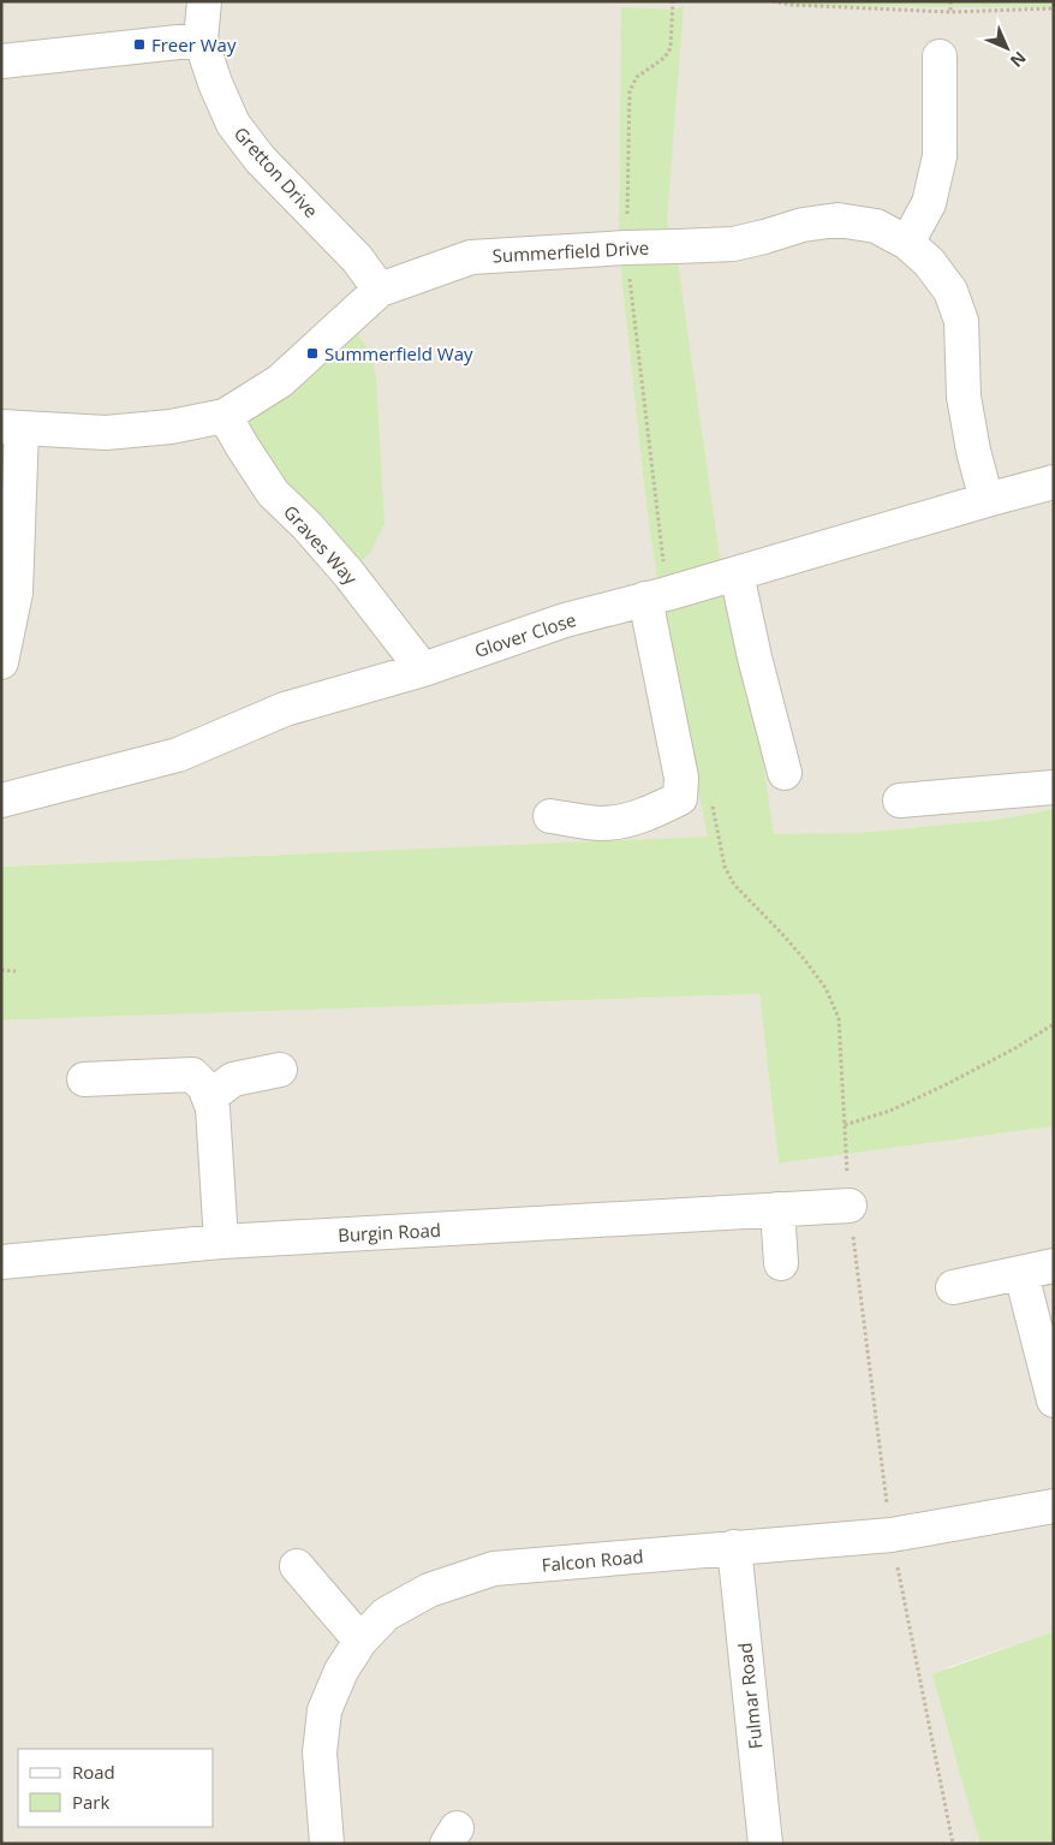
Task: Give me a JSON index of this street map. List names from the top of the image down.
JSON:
{
  "streets": {
    "street": [
      "Gretton Drive",
      "Summerfield Drive",
      "Graves Way",
      "Glover Close",
      "Burgin Road",
      "Falcon Road",
      "Fulmar Road"
    ]
  },
  "crossings": [
    ["Gretton Drive", "Summerfield Drive"],
    ["Summerfield Drive", "Graves Way"],
    ["Summerfield Drive", "Glover Close"],
    ["Graves Way", "Glover Close"],
    ["Falcon Road", "Fulmar Road"]
  ],
  "places": {
    "transit": ["Freer Way", "Summerfield Way"]
  },
  "legend": ["Road", "Park"],
  "north": "bottom right"
}
